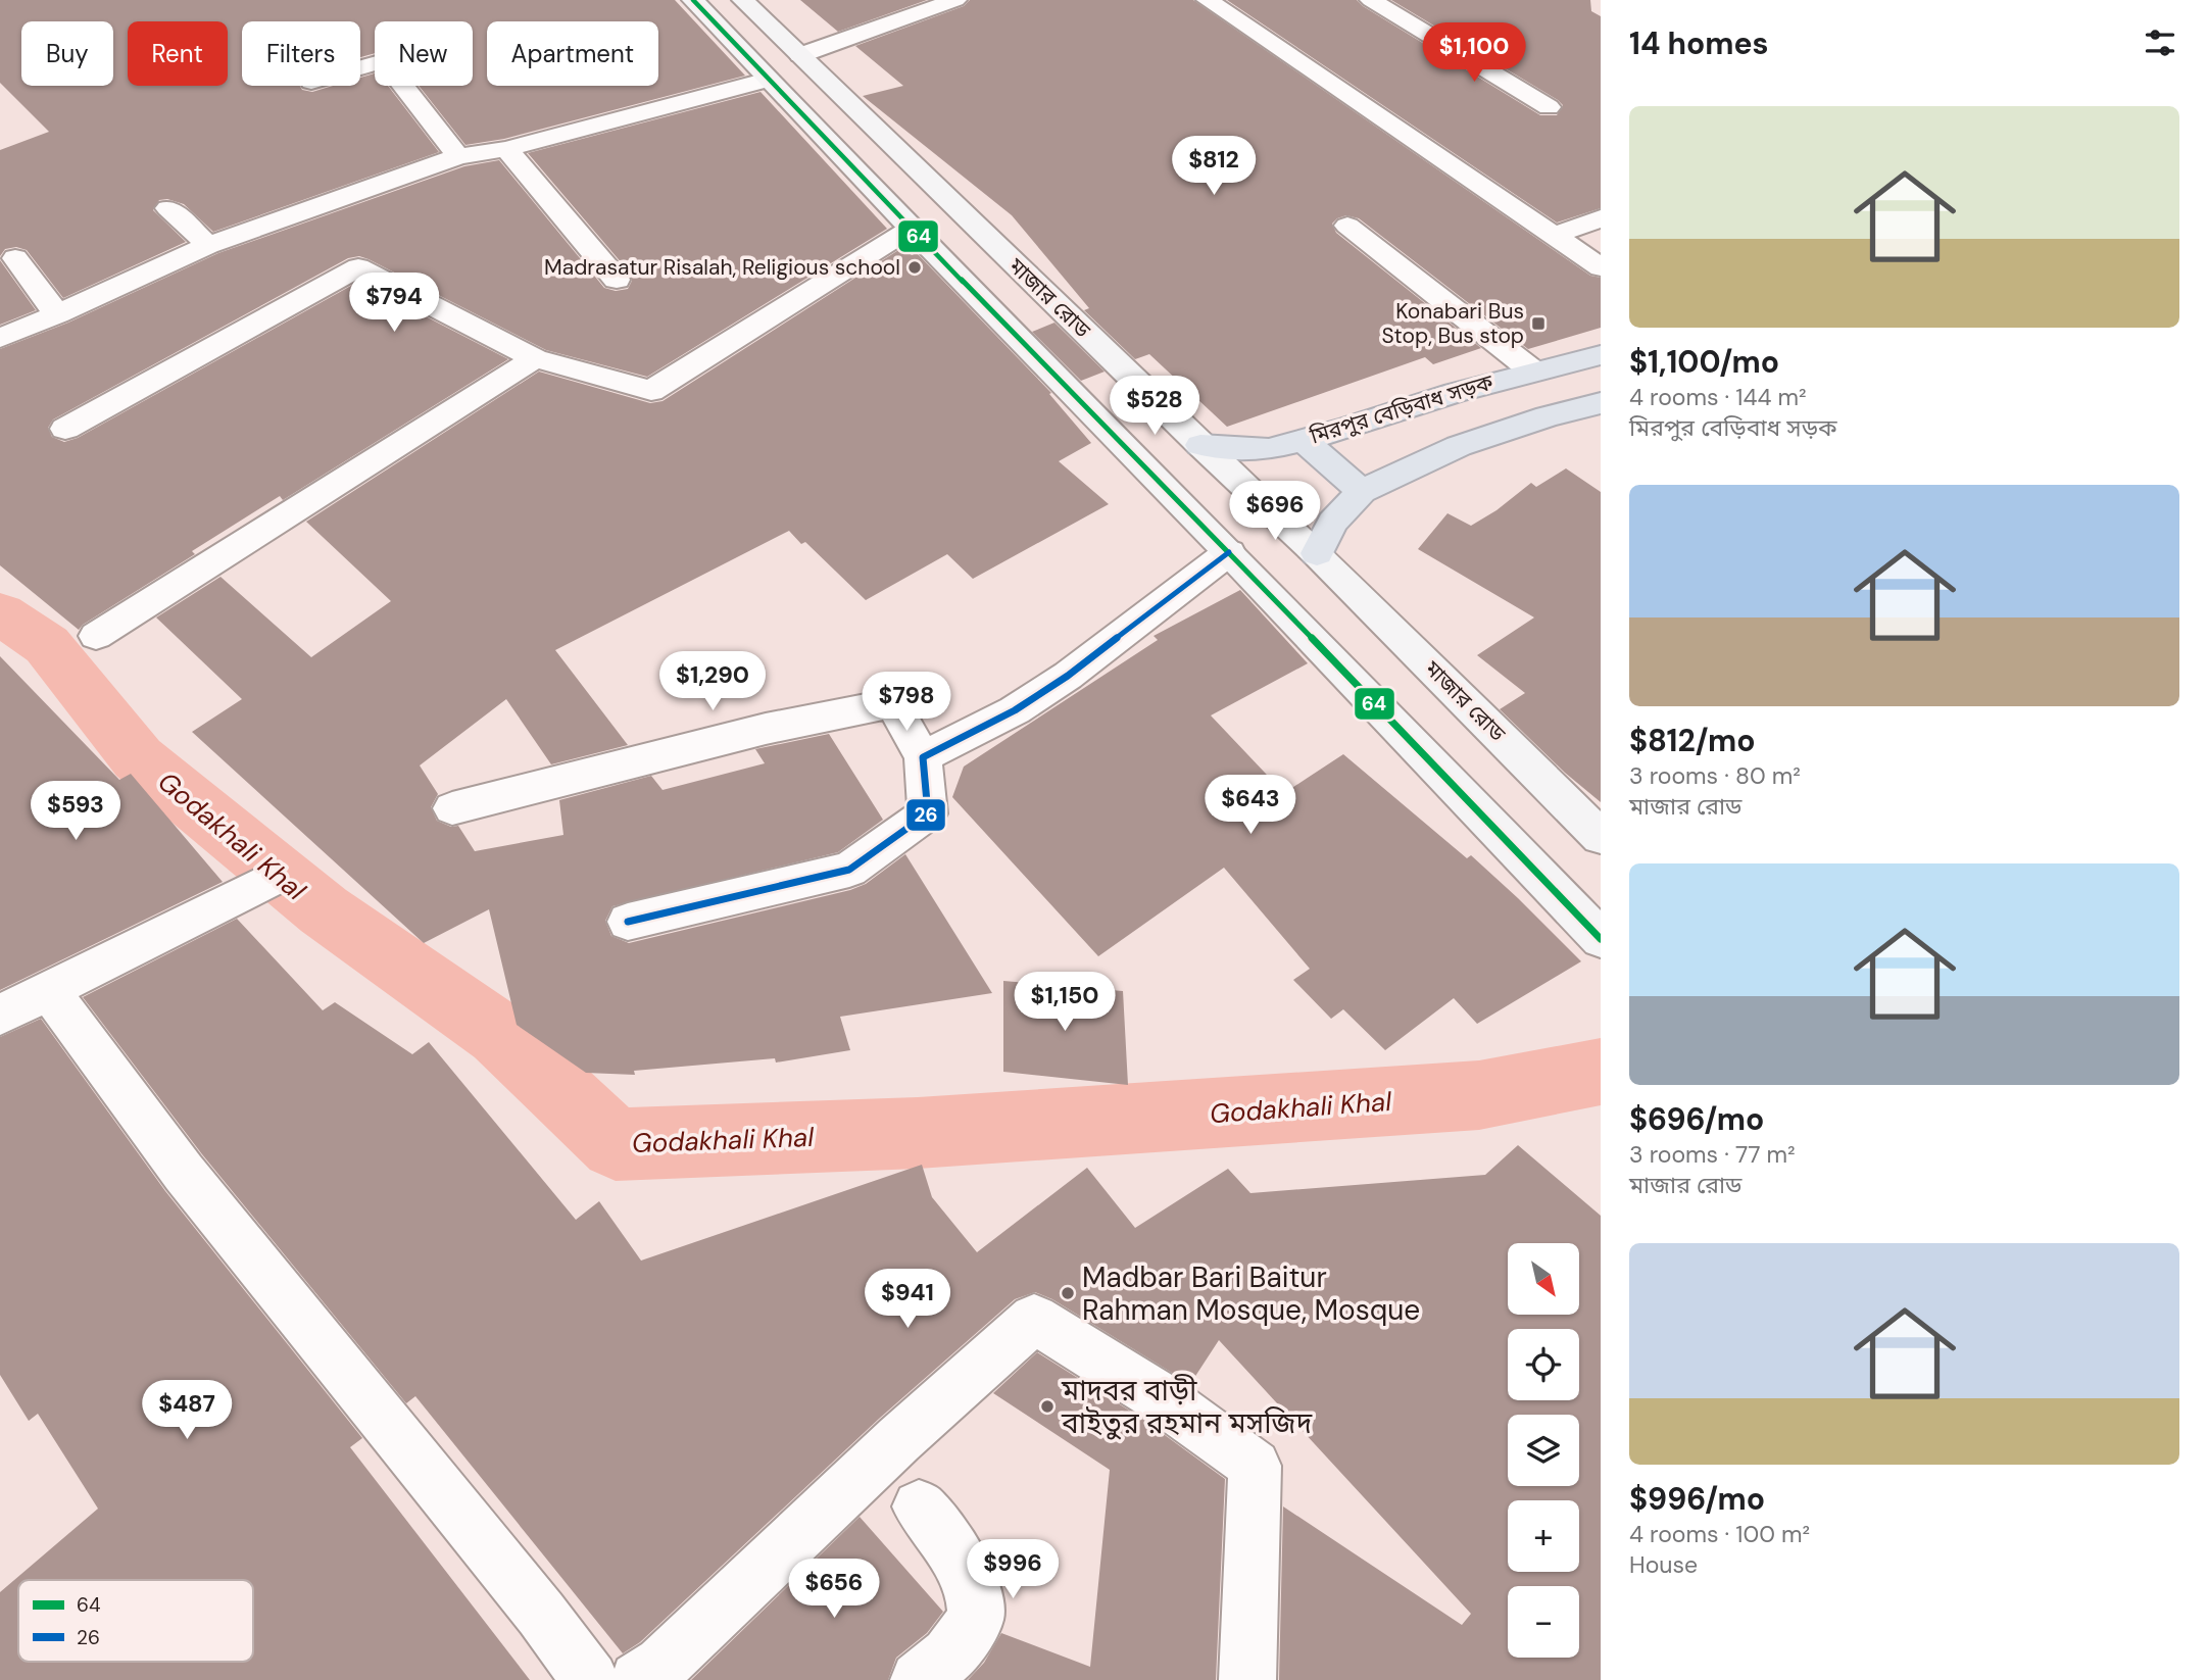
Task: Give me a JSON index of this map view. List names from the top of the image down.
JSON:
{
  "streets": {
    "highway": ["মিরপুর বেড়িবাধ সড়ক"],
    "main road": ["মাজার রোড"]
  },
  "crossings": [
    ["মাজার রোড", "মিরপুর বেড়িবাধ সড়ক"]
  ],
  "water": ["Godakhali Khal"],
  "places": {
    "other": ["Madrasatur Risalah, Religious school", "Madbar Bari Baitur Rahman Mosque, Mosque", "মাদবর বাড়ী বাইতুর রহমান মসজিদ"],
    "transit": ["Konabari Bus Stop, Bus stop"]
  },
  "lines": ["transit line 64", "transit line 26"],
  "legend": ["64", "26"],
  "north": "bottom right",
  "page": {
    "heading": "14 homes",
    "chip": [
      "Buy",
      "Rent",
      "Filters",
      "New",
      "Apartment"
    ],
    "price": [
      "$1,100",
      "$812",
      "$794",
      "$528",
      "$696",
      "$1,290",
      "$798",
      "$643",
      "$593",
      "$1,150",
      "$941",
      "$487",
      "$996",
      "$656"
    ],
    "list": [
      {
        "name": "$1,100/mo",
        "note": "4 rooms · 144 m² · মিরপুর বেড়িবাধ সড়ক"
      },
      {
        "name": "$812/mo",
        "note": "3 rooms · 80 m² · মাজার রোড"
      },
      {
        "name": "$696/mo",
        "note": "3 rooms · 77 m² · মাজার রোড"
      },
      {
        "name": "$996/mo",
        "note": "4 rooms · 100 m² · House"
      }
    ],
    "map_buttons": ["+", "−"]
  }
}
